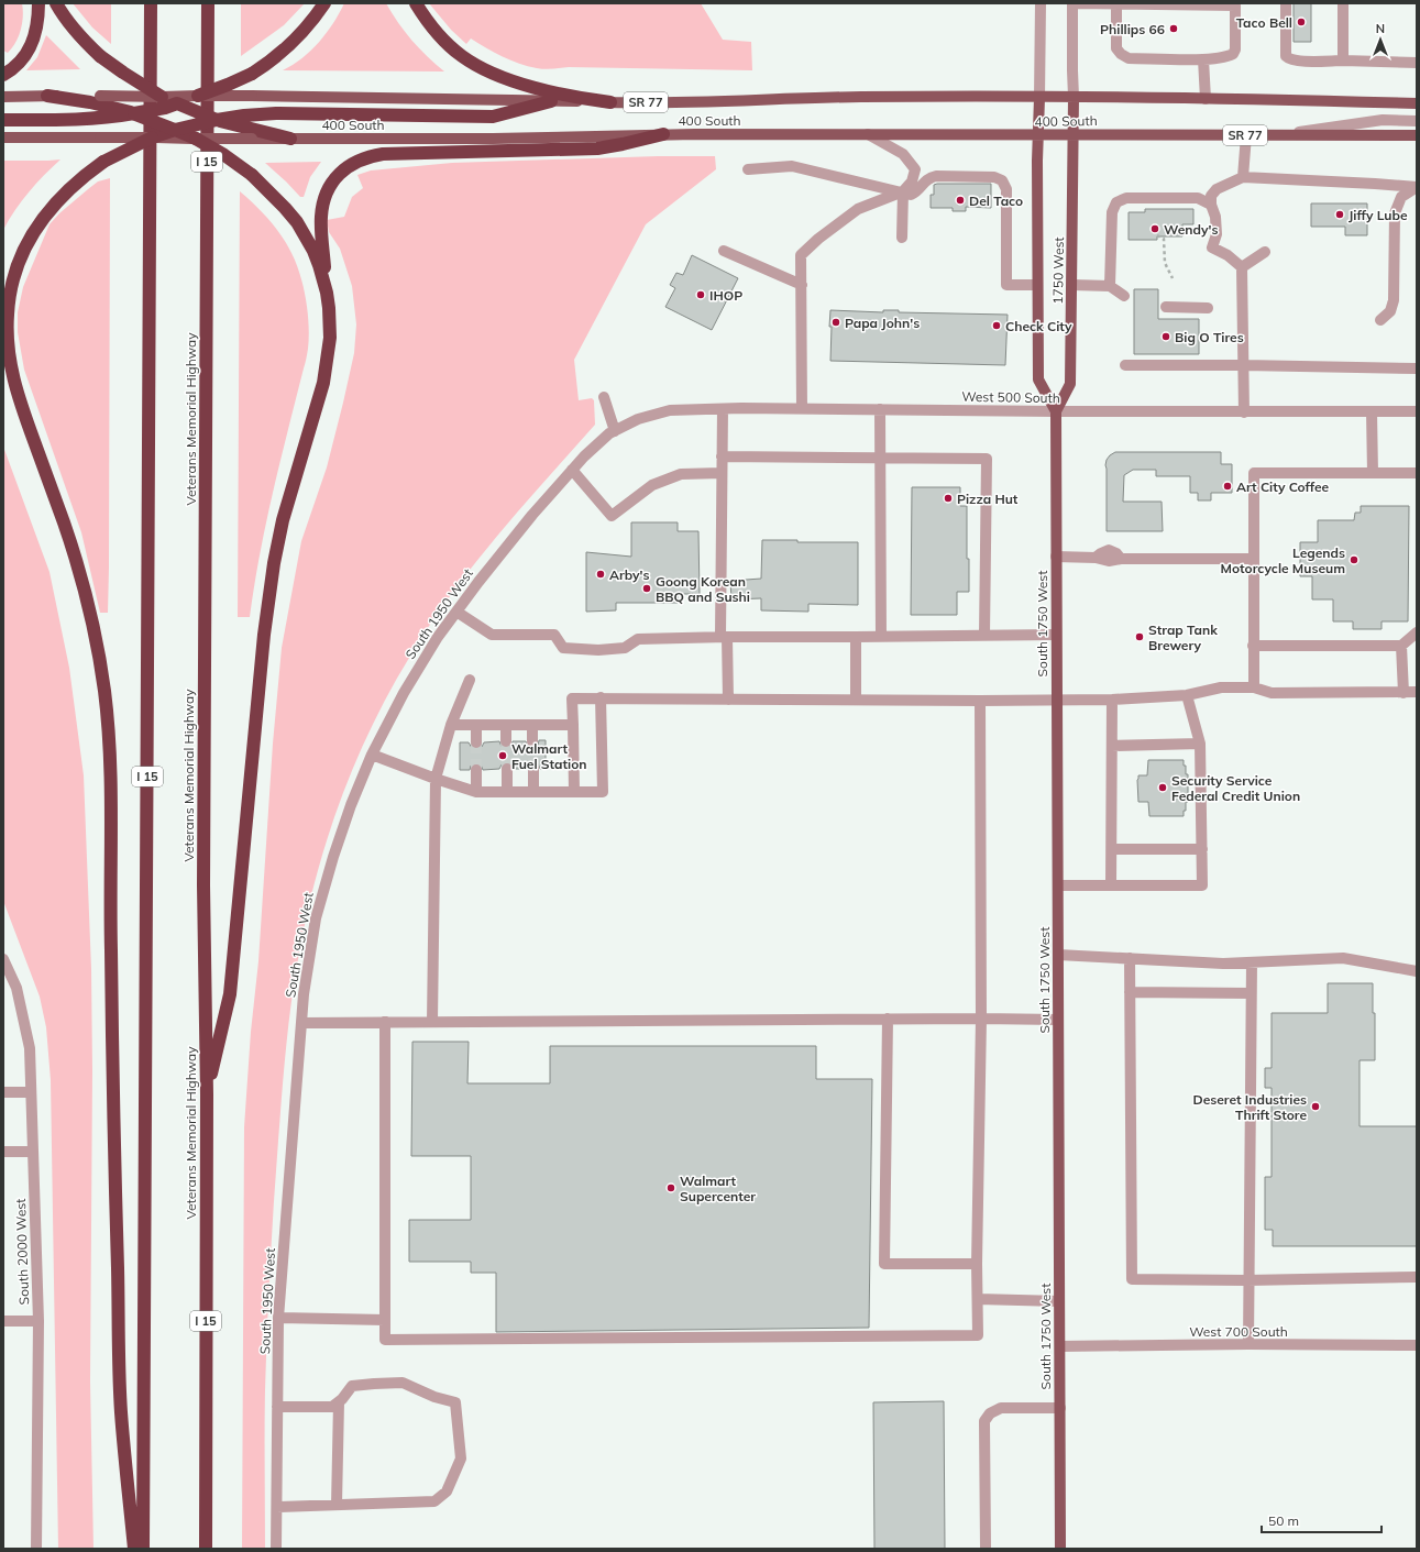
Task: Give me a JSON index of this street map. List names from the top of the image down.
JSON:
{
  "streets": {
    "highway": ["I 15", "Veterans Memorial Highway"],
    "main road": [
      "SR 77",
      "400 South",
      "1750 West",
      "South 1750 West"
    ],
    "street": [
      "West 500 South",
      "South 1950 West",
      "South 2000 West",
      "West 700 South"
    ]
  },
  "crossings": [
    ["400 South", "1750 West"],
    ["1750 West", "West 500 South"],
    ["1750 West", "South 1750 West"],
    ["West 500 South", "South 1950 West"],
    ["West 500 South", "South 1750 West"],
    ["South 1750 West", "West 700 South"]
  ],
  "places": [
    "Taco Bell",
    "Phillips 66",
    "Del Taco",
    "Jiffy Lube",
    "Wendy's",
    "IHOP",
    "Papa John's",
    "Check City",
    "Big O Tires",
    "Art City Coffee",
    "Pizza Hut",
    "Legends Motorcycle Museum",
    "Arby's",
    "Goong Korean BBQ and Sushi",
    "Strap Tank Brewery",
    "Walmart Fuel Station",
    "Security Service Federal Credit Union",
    "Deseret Industries Thrift Store",
    "Walmart Supercenter"
  ],
  "scale_bar": "50 m",
  "north": "top"
}
